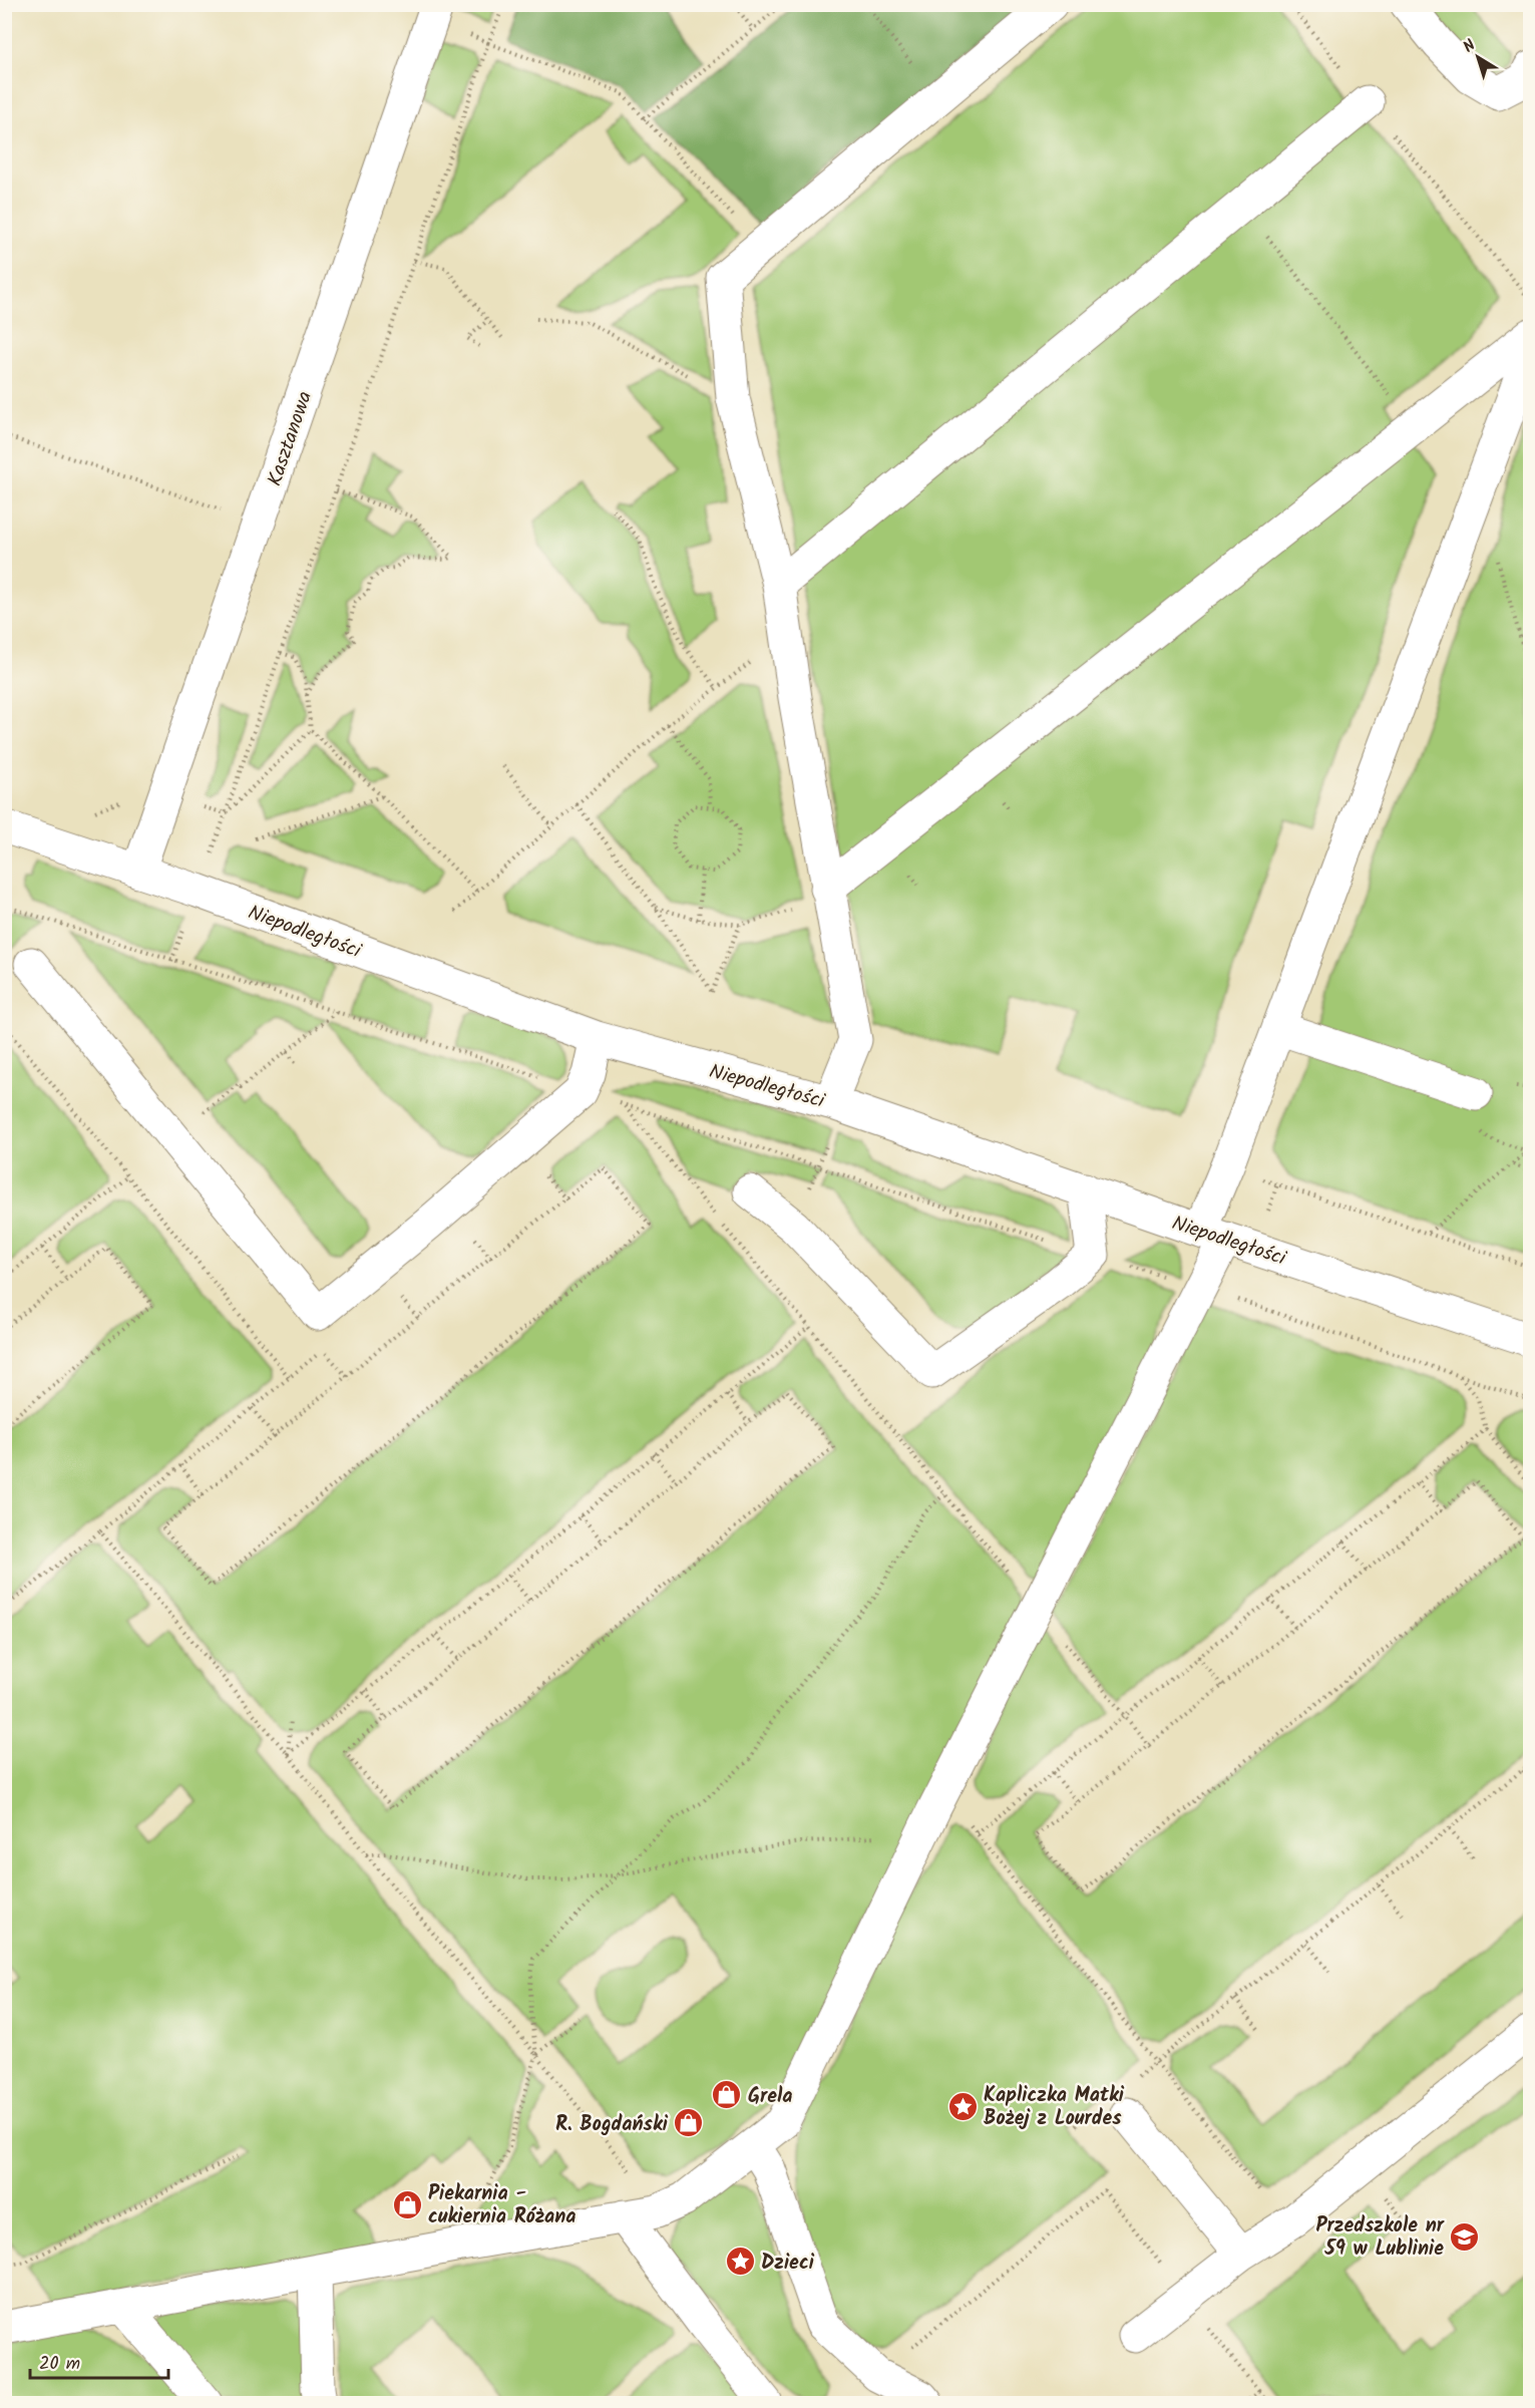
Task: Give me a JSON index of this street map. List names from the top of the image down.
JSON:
{
  "streets": {
    "street": ["Kasztanowa", "Niepodległości"]
  },
  "crossings": [
    ["Kasztanowa", "Niepodległości"]
  ],
  "places": {
    "shop": ["Grela", "R. Bogdański", "Piekarnia - cukiernia Różana"],
    "place": ["Kapliczka Matki Bożej z Lourdes", "Dzieci"],
    "school or university": ["Przedszkole nr 59 w Lublinie"]
  },
  "scale_bar": "20 m",
  "north": "top left"
}
